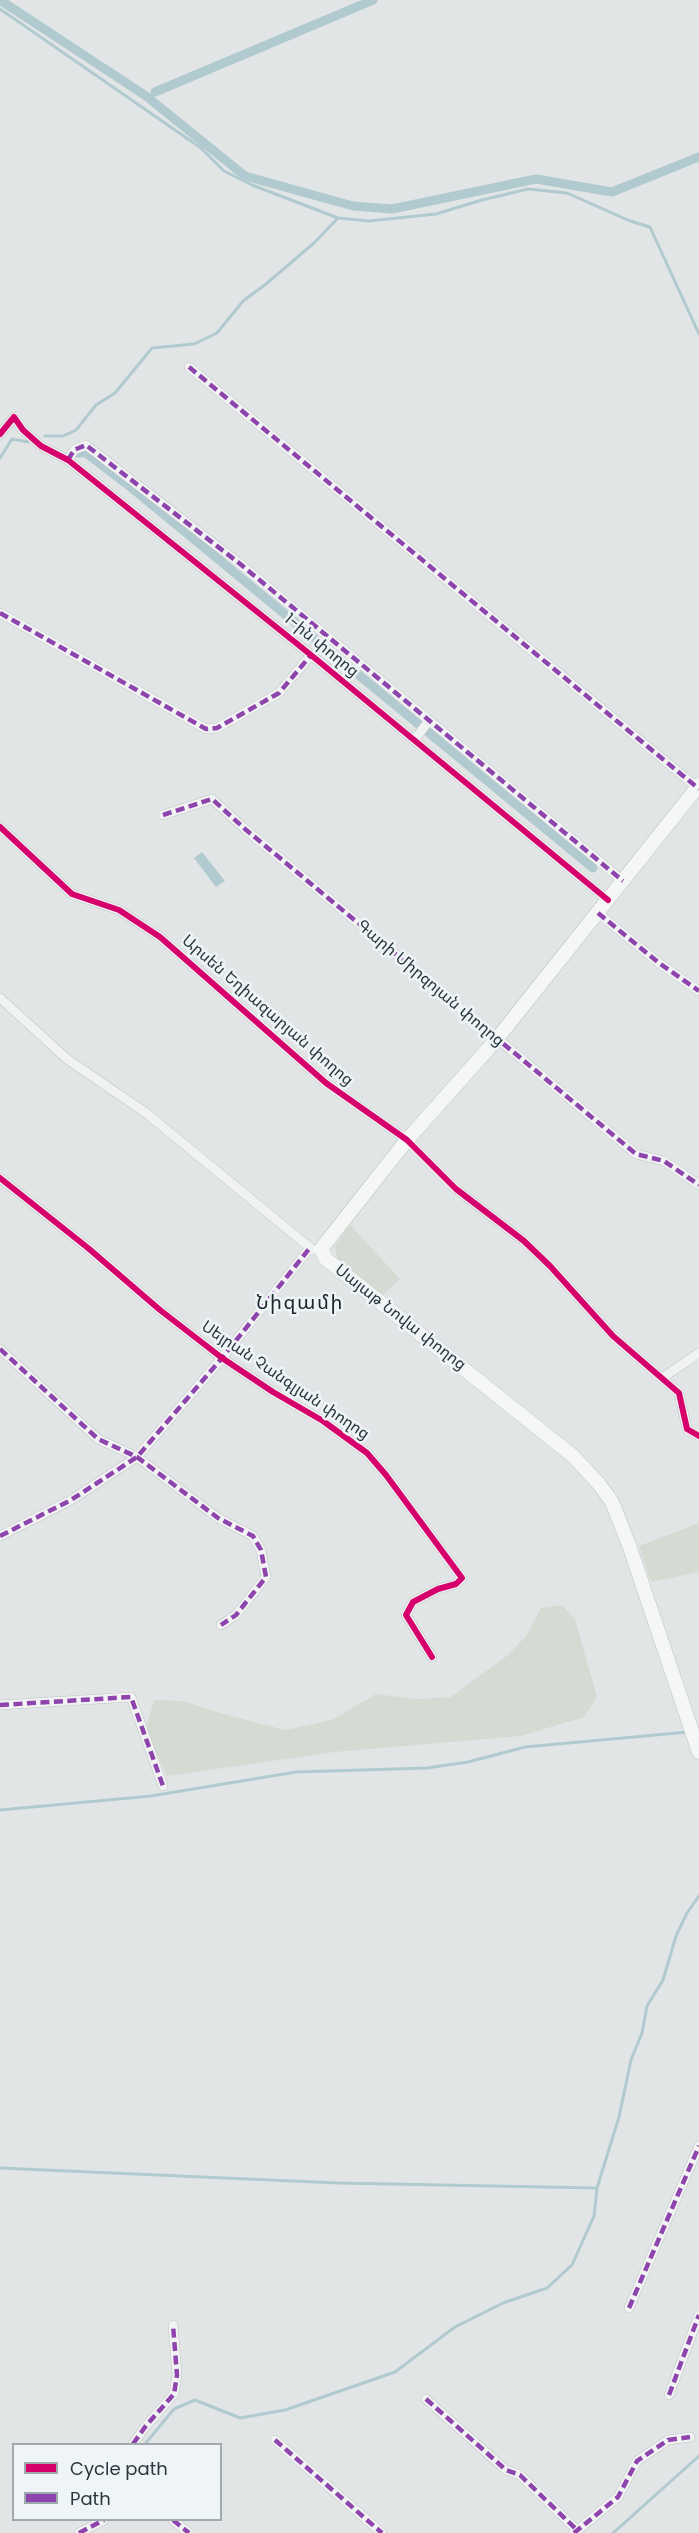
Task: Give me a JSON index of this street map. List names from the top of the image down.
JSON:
{
  "streets": {
    "main road": ["Սայաթ Նովա փողոց"],
    "street": [
      "1-ին փողոց",
      "Գարի Միրզոյան փողոց",
      "Արսեն Եղիազարյան փողոց",
      "Սեյրան Չանգլյան փողոց"
    ]
  },
  "districts": ["Նիզամի"],
  "legend": ["Cycle path", "Path"]
}
